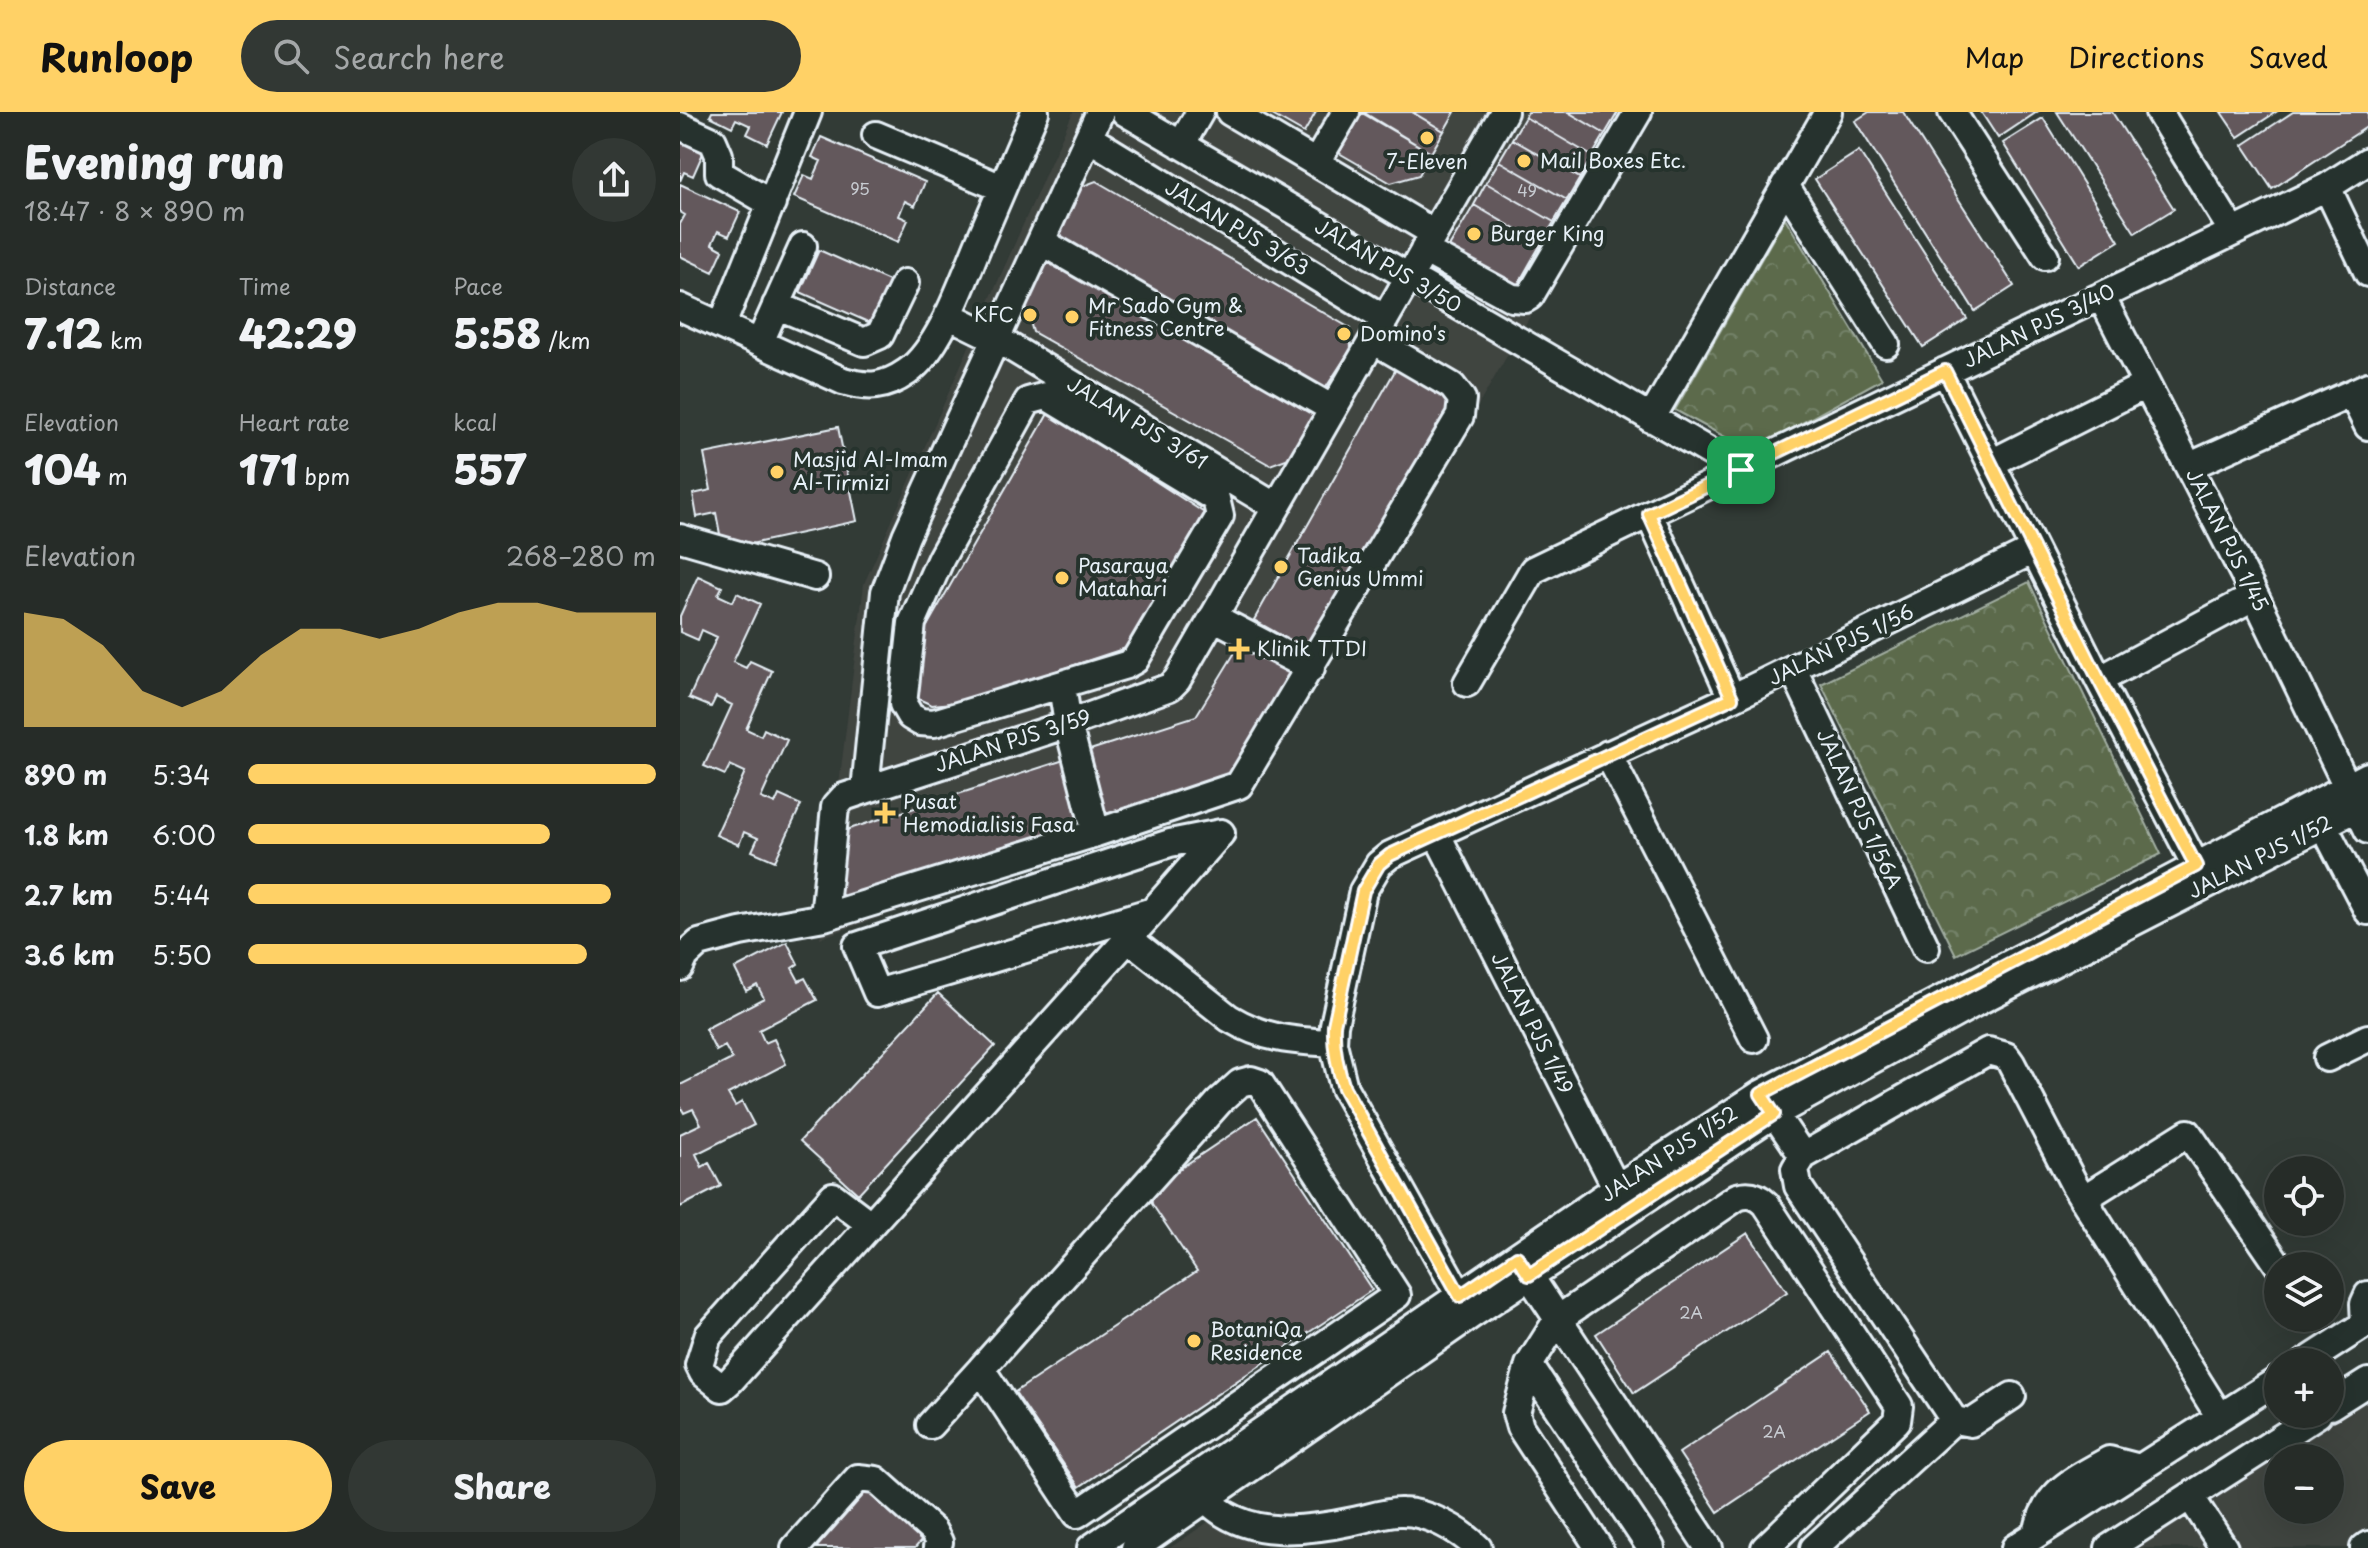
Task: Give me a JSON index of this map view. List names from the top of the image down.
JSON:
{
  "streets": {
    "street": [
      "JALAN PJS 3/63",
      "JALAN PJS 3/50",
      "JALAN PJS 3/40",
      "JALAN PJS 3/61",
      "JALAN PJS 1/45",
      "JALAN PJS 1/56",
      "JALAN PJS 3/59",
      "JALAN PJS 1/56A",
      "JALAN PJS 1/52",
      "JALAN PJS 1/49"
    ]
  },
  "crossings": [
    ["JALAN PJS 3/63", "JALAN PJS 3/59"],
    ["JALAN PJS 3/50", "JALAN PJS 3/40"],
    ["JALAN PJS 3/50", "JALAN PJS 3/59"],
    ["JALAN PJS 3/40", "JALAN PJS 1/45"],
    ["JALAN PJS 3/61", "JALAN PJS 3/59"],
    ["JALAN PJS 1/45", "JALAN PJS 1/52"],
    ["JALAN PJS 1/56", "JALAN PJS 1/56A"],
    ["JALAN PJS 1/56", "JALAN PJS 1/52"],
    ["JALAN PJS 1/56", "JALAN PJS 1/49"],
    ["JALAN PJS 1/52", "JALAN PJS 1/49"]
  ],
  "places": {
    "other": [
      "7-Eleven",
      "Mail Boxes Etc.",
      "Burger King",
      "KFC",
      "Mr Sado Gym & Fitness Centre",
      "Domino's",
      "Masjid Al-Imam Al-Tirmizi",
      "Tadika Genius Ummi",
      "Pasaraya Matahari",
      "BotaniQa Residence"
    ],
    "health": ["Klinik TTDI", "Pusat Hemodialisis Fasa"]
  },
  "house_numbers": [
    "95",
    "49",
    "2A",
    "2A"
  ],
  "page": {
    "header": "Runloop",
    "search": "Search here",
    "nav": ["Map", "Directions", "Saved"],
    "heading": ["Evening run", "18:47 · 8 × 890 m"],
    "stats": [
      ["Distance", "7.12 km"],
      ["Time", "42:29"],
      ["Pace", "5:58 /km"],
      ["Elevation", "104 m"],
      ["Heart rate", "171 bpm"],
      ["kcal", "557"]
    ],
    "chart": ["Elevation", "268–280 m"],
    "list": [
      {
        "name": "890 m",
        "note": "5:34"
      },
      {
        "name": "1.8 km",
        "note": "6:00"
      },
      {
        "name": "2.7 km",
        "note": "5:44"
      },
      {
        "name": "3.6 km",
        "note": "5:50"
      }
    ],
    "map_buttons": ["+", "−"],
    "buttons": ["Save", "Share"]
  }
}
